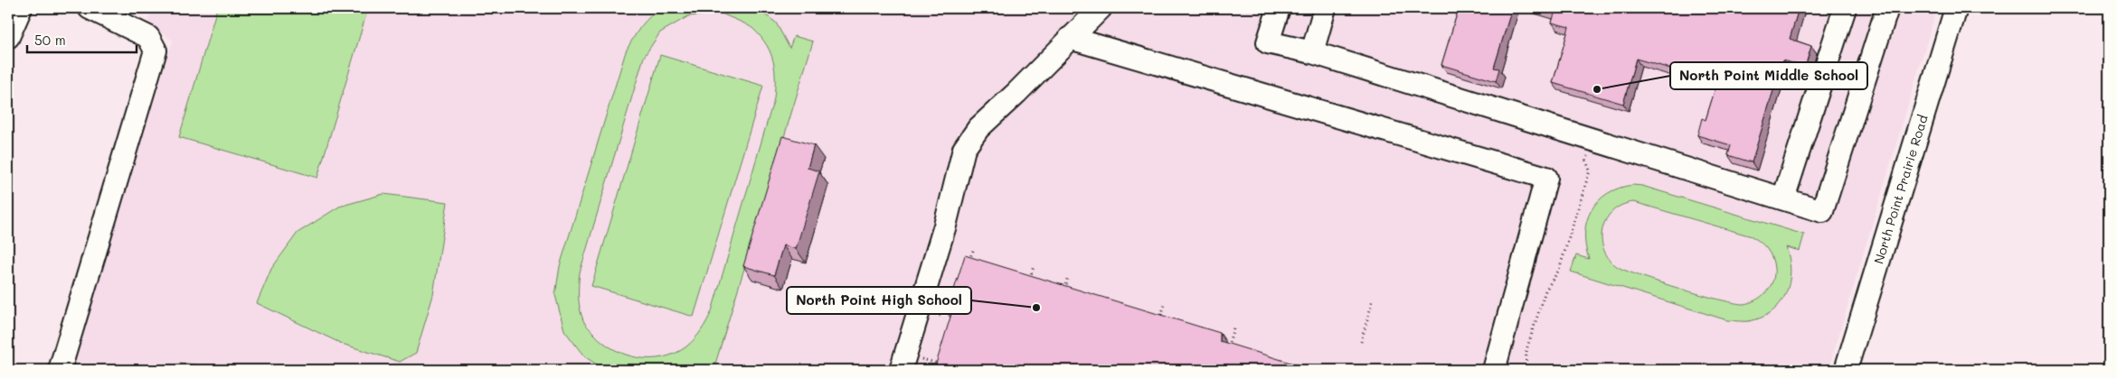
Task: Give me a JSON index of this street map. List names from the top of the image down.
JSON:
{
  "streets": {
    "street": ["North Point Prairie Road"]
  },
  "places": ["North Point Middle School", "North Point High School"],
  "scale_bar": "50 m"
}
